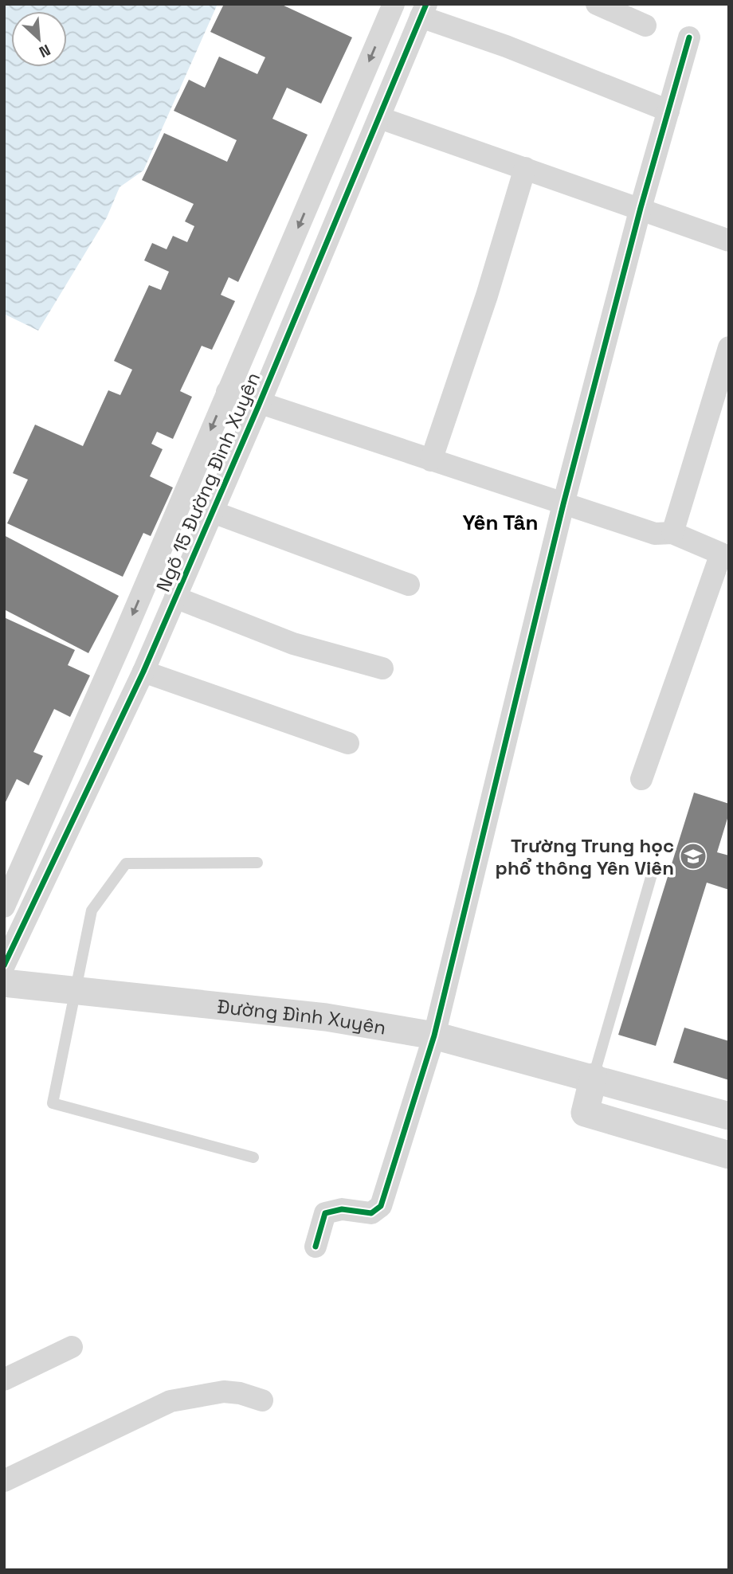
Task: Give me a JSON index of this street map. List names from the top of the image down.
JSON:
{
  "streets": {
    "street": ["Ngõ 15 Đường Đình Xuyên", "Đường Đình Xuyên"]
  },
  "districts": ["Yên Tân"],
  "places": {
    "school or university": ["Trường Trung học phổ thông Yên Viên"]
  },
  "north": "bottom right"
}
